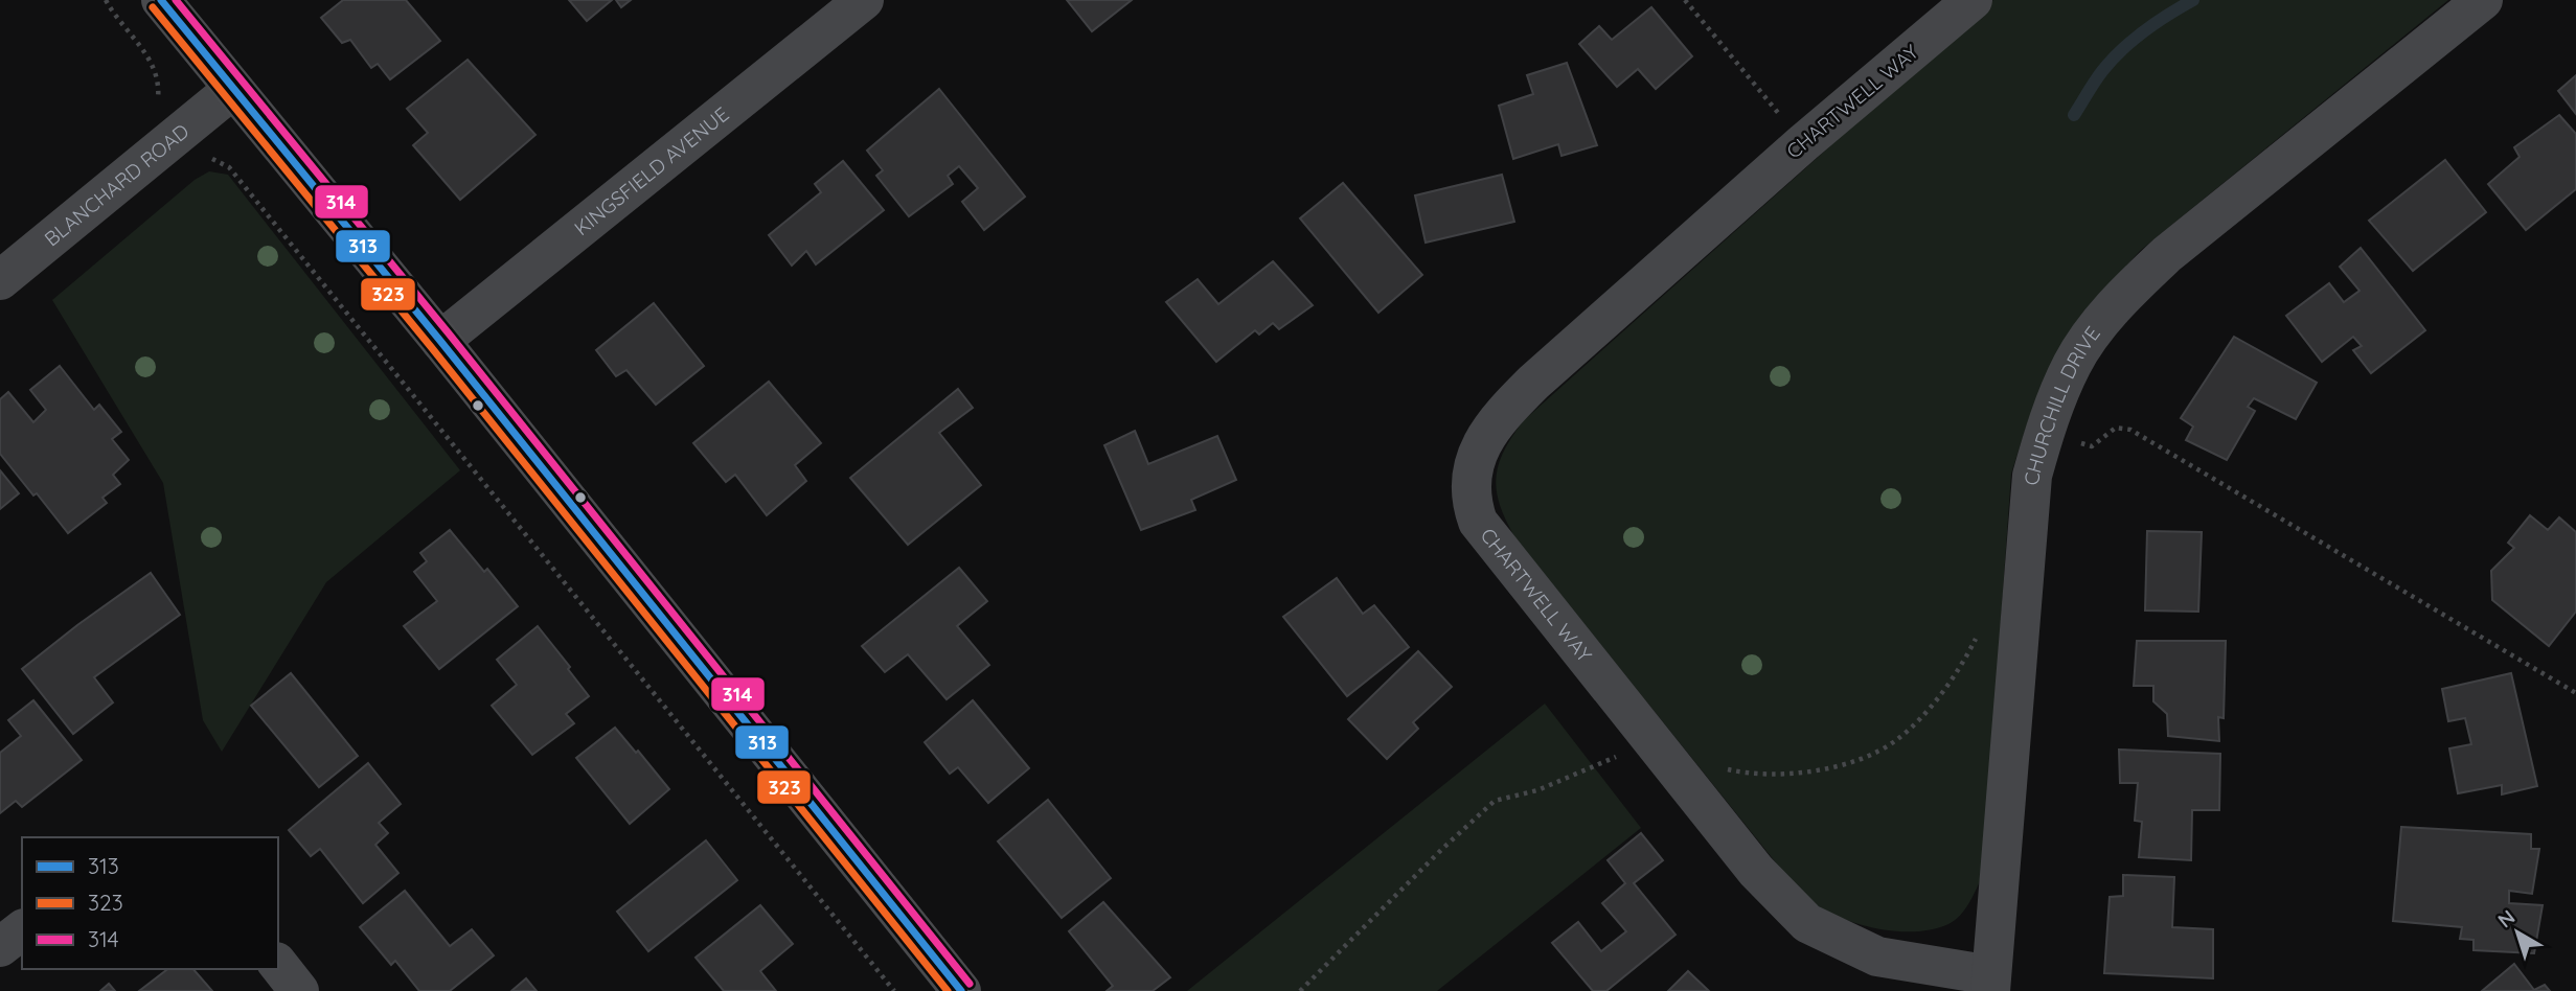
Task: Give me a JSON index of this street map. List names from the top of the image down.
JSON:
{
  "streets": {
    "street": [
      "CHARTWELL WAY",
      "KINGSFIELD AVENUE",
      "BLANCHARD ROAD",
      "CHURCHILL DRIVE"
    ]
  },
  "crossings": [
    ["CHARTWELL WAY", "CHURCHILL DRIVE"]
  ],
  "lines": ["transit line 313", "transit line 314", "transit line 323"],
  "legend": ["313", "323", "314"],
  "north": "top left"
}
